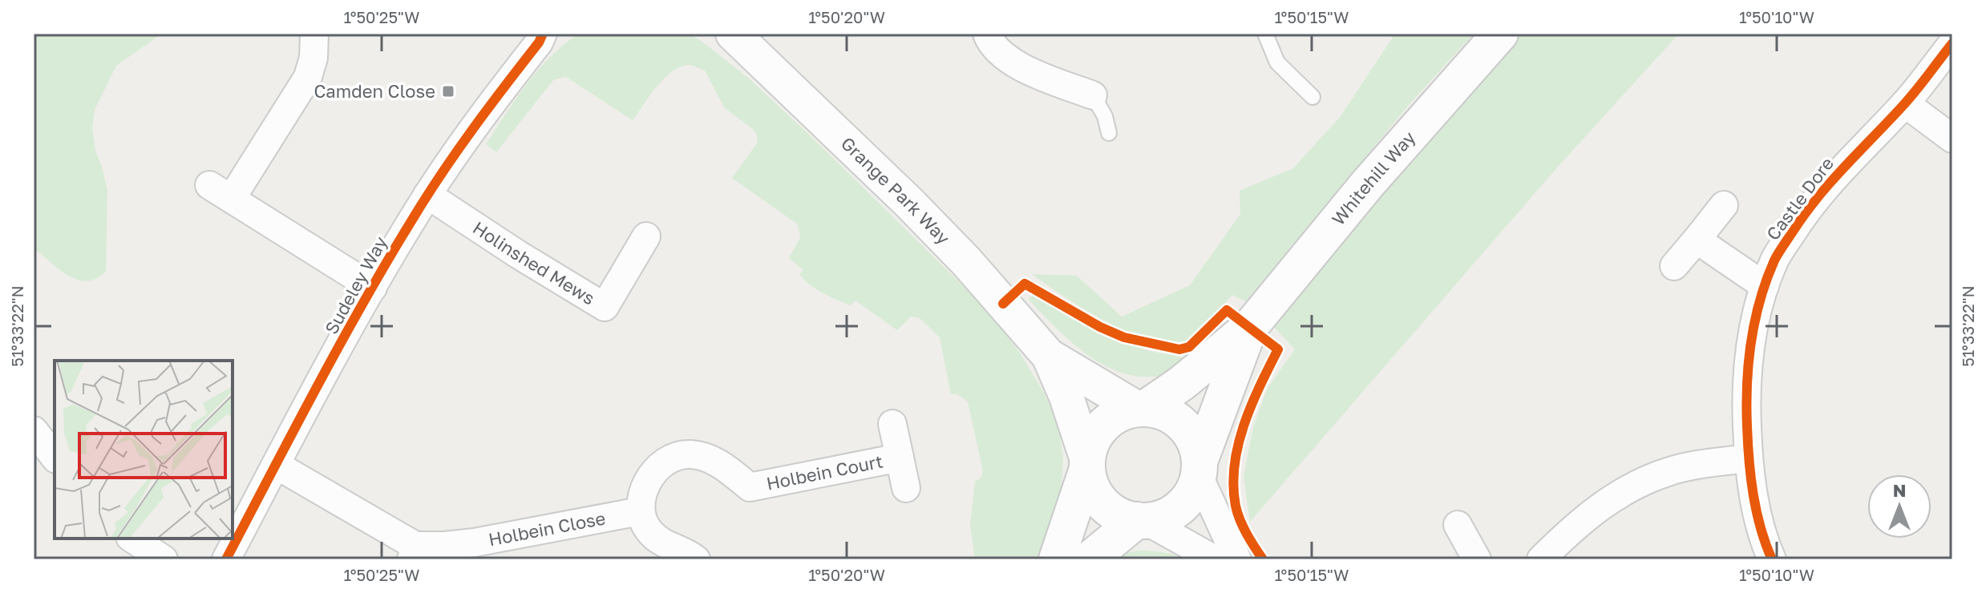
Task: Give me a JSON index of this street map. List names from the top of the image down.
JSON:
{
  "streets": {
    "main road": ["Whitehill Way"],
    "street": [
      "Grange Park Way",
      "Castle Dore",
      "Holinshed Mews",
      "Sudeley Way",
      "Holbein Court",
      "Holbein Close"
    ]
  },
  "crossings": [
    ["Whitehill Way", "Grange Park Way"],
    ["Holinshed Mews", "Sudeley Way"],
    ["Sudeley Way", "Holbein Close"],
    ["Holbein Court", "Holbein Close"]
  ],
  "places": {
    "transit": ["Camden Close"]
  },
  "north": "top",
  "coordinates": [
    "1°50'25\"W",
    "1°50'20\"W",
    "1°50'15\"W",
    "1°50'10\"W",
    "51°33'22\"N"
  ]
}
